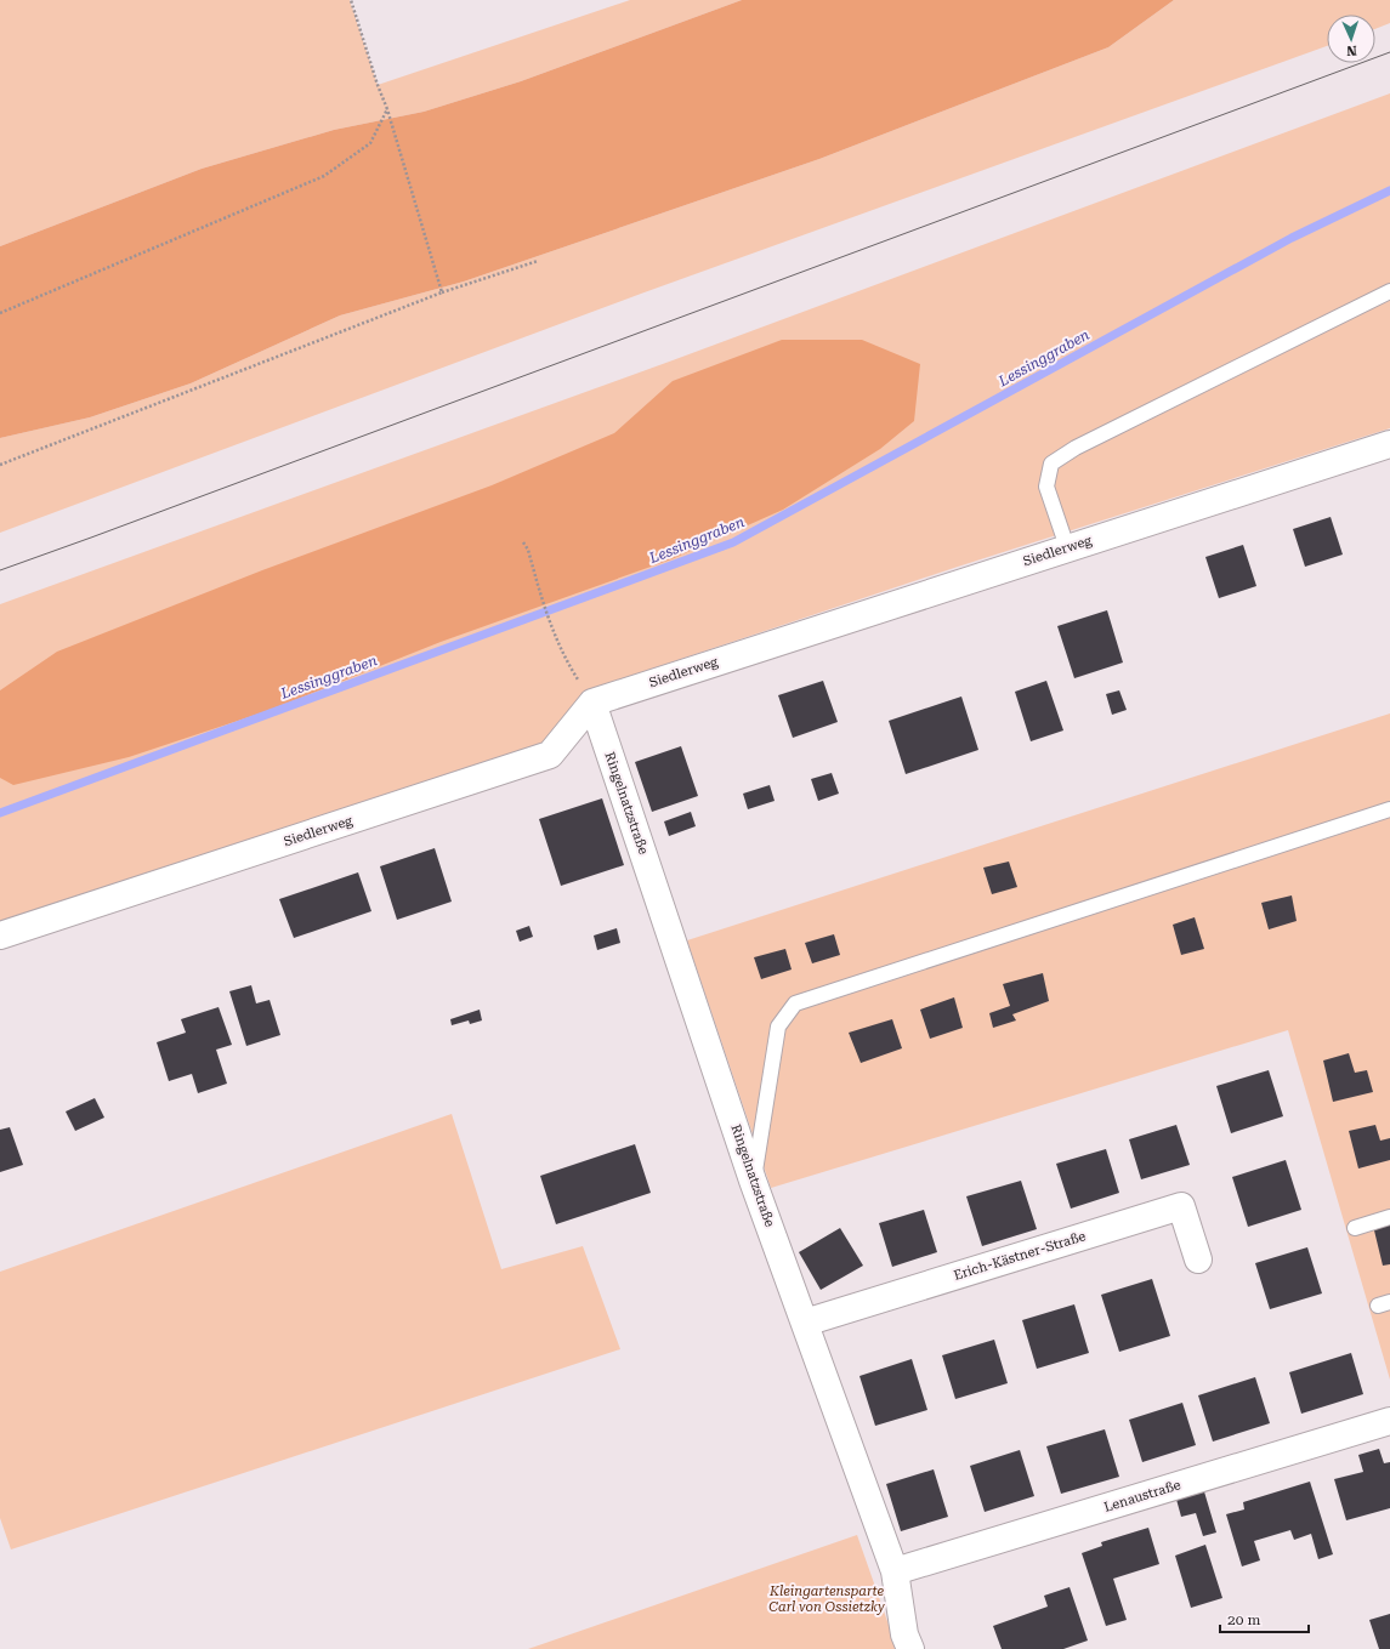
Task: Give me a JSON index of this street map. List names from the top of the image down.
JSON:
{
  "streets": {
    "street": [
      "Siedlerweg",
      "Ringelnatzstraße",
      "Erich-Kästner-Straße",
      "Lenaustraße"
    ]
  },
  "crossings": [
    ["Siedlerweg", "Ringelnatzstraße"],
    ["Ringelnatzstraße", "Erich-Kästner-Straße"],
    ["Ringelnatzstraße", "Lenaustraße"]
  ],
  "water": ["Lessinggraben"],
  "parks": ["Kleingartensparte Carl von Ossietzky"],
  "scale_bar": "20 m",
  "north": "bottom"
}
